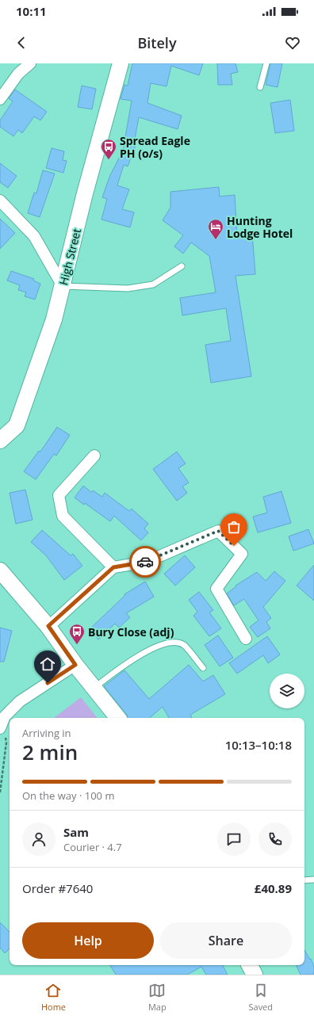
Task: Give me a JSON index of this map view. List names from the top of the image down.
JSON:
{
  "streets": {
    "main road": ["High Street"]
  },
  "places": {
    "bus stop": ["Spread Eagle PH (o/s)", "Bury Close (adj)"],
    "hotel": ["Hunting Lodge Hotel"]
  },
  "page": {
    "status": "10:11",
    "header": "Bitely",
    "heading": ["2 min", "Arriving in", "10:13–10:18"],
    "panel": [
      "Sam",
      "Courier · 4.7",
      "Order #7640",
      "£40.89"
    ],
    "bar": "On the way · 100 m",
    "buttons": ["Help", "Share"],
    "tabs": ["Home", "Map", "Saved"]
  }
}
